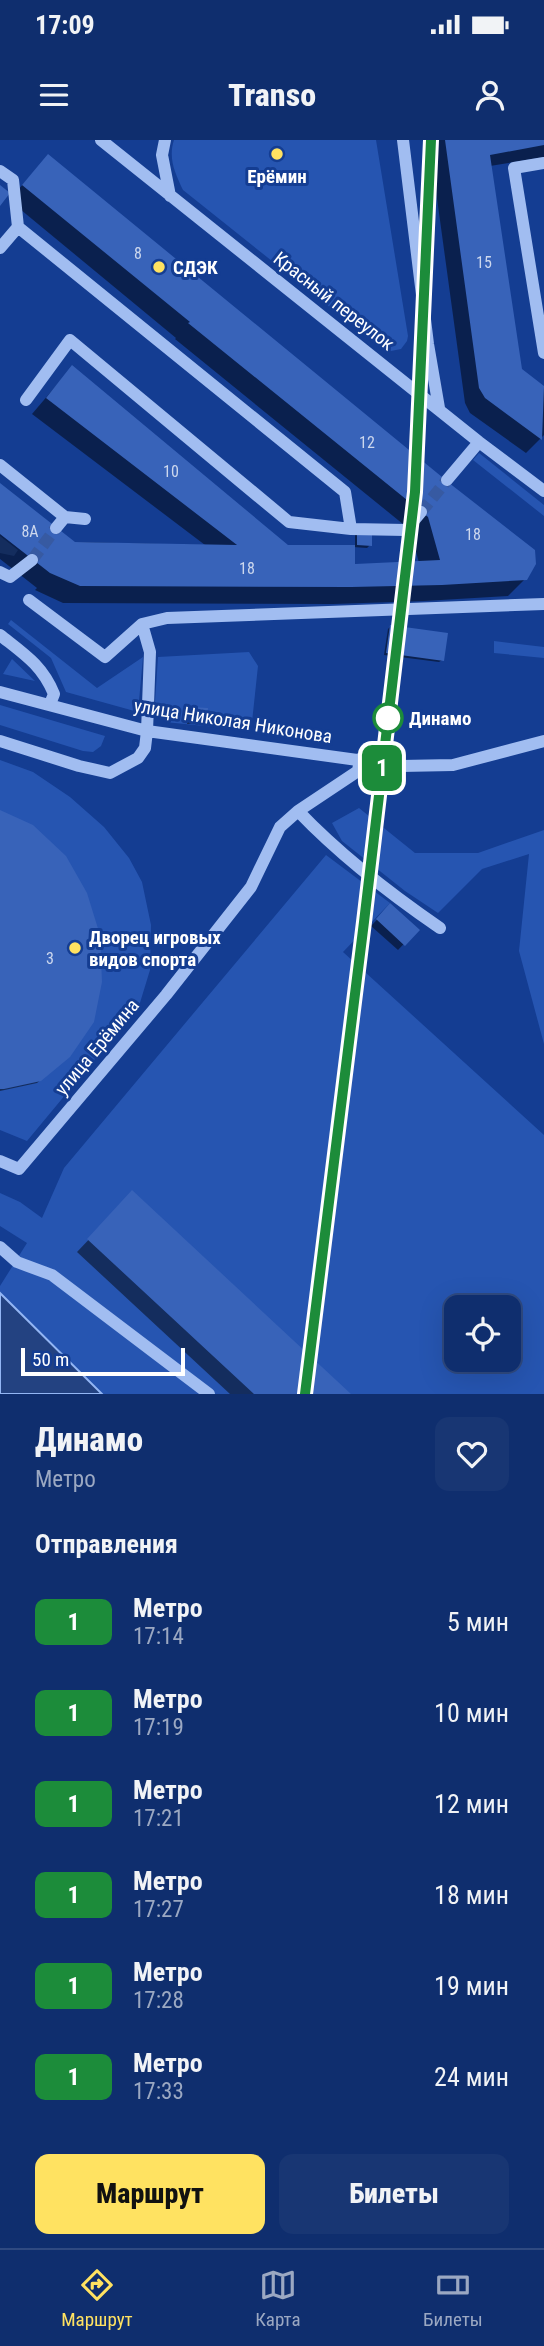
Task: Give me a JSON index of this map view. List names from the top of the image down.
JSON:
{
  "streets": {
    "street": ["Красный переулок", "улица Николая Никонова", "улица Ерёмина"]
  },
  "crossings": [
    ["улица Николая Никонова", "улица Ерёмина"]
  ],
  "places": [
    "Ерёмин",
    "СДЭК",
    "Динамо",
    "Дворец игровых видов спорта"
  ],
  "lines": ["metro line 1"],
  "house_numbers": [
    "8",
    "15",
    "12",
    "10",
    "8А",
    "18",
    "18",
    "3"
  ],
  "scale_bar": "50 m",
  "page": {
    "status": "17:09",
    "header": "Transo",
    "on_map": "1",
    "scale": "50 m",
    "heading": [
      ["Динамо", "Метро"],
      "Отправления"
    ],
    "list": [
      {
        "mark": "1",
        "name": "Метро",
        "note": "17:14",
        "value": "5 мин"
      },
      {
        "mark": "1",
        "name": "Метро",
        "note": "17:19",
        "value": "10 мин"
      },
      {
        "mark": "1",
        "name": "Метро",
        "note": "17:21",
        "value": "12 мин"
      },
      {
        "mark": "1",
        "name": "Метро",
        "note": "17:27",
        "value": "18 мин"
      },
      {
        "mark": "1",
        "name": "Метро",
        "note": "17:28",
        "value": "19 мин"
      },
      {
        "mark": "1",
        "name": "Метро",
        "note": "17:33",
        "value": "24 мин"
      }
    ],
    "buttons": ["Маршрут", "Билеты"],
    "tabs": ["Маршрут", "Карта", "Билеты"]
  }
}
